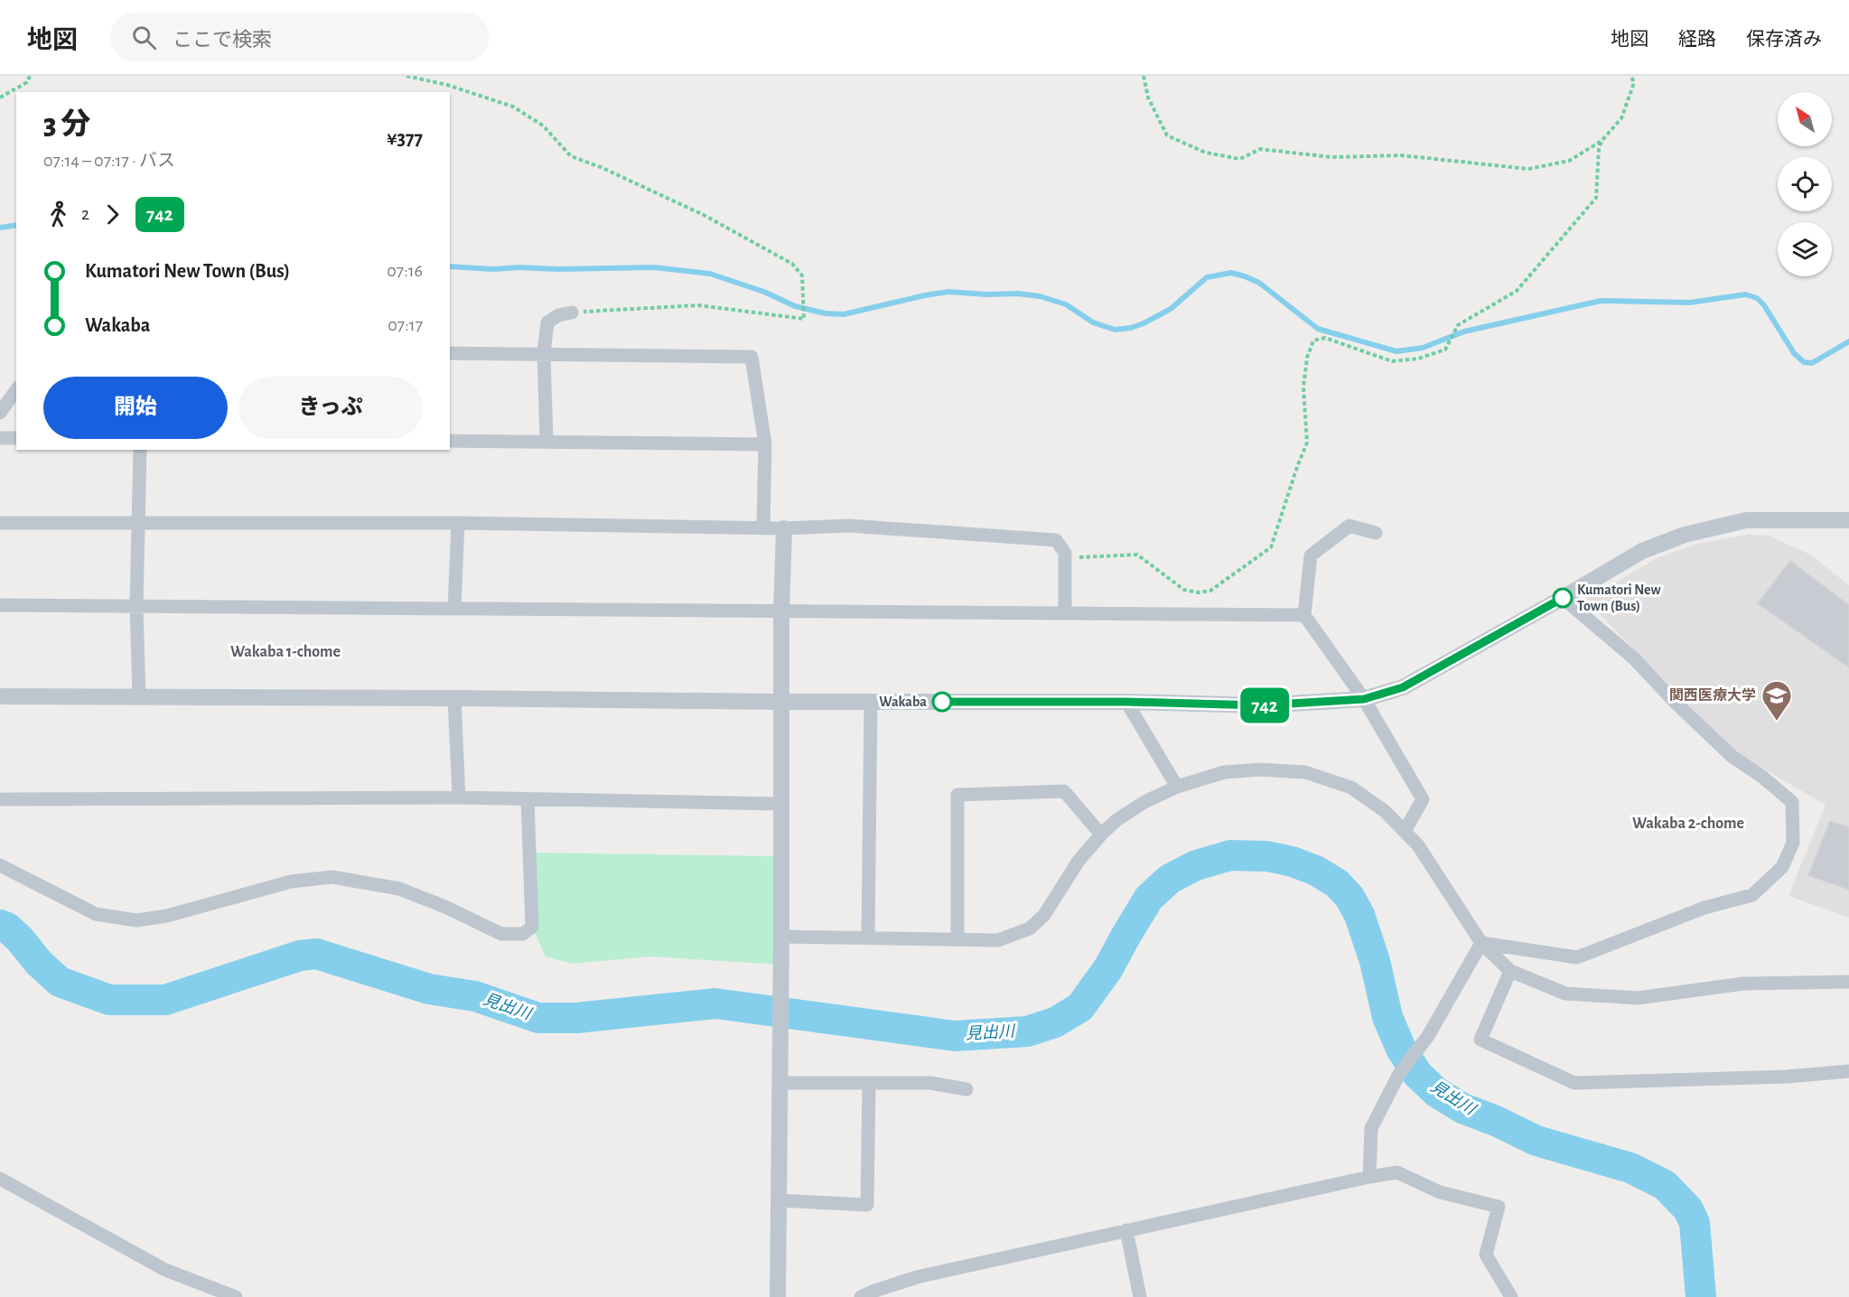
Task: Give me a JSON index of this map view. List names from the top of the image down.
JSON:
{
  "districts": ["Wakaba 1-chome", "Wakaba 2-chome"],
  "water": ["見出川"],
  "places": {
    "other": ["Kumatori New Town (Bus)", "Wakaba"],
    "school or university": ["関西医療大学"]
  },
  "lines": ["bus line 742"],
  "north": "top left",
  "page": {
    "header": "地図",
    "search": "ここで検索",
    "nav": ["地図", "経路", "保存済み"],
    "on_map": "742",
    "heading": ["3 分", "07:14 – 07:17 · バス", "¥377"],
    "legs": ["2", "742"],
    "list": [
      {
        "name": "Kumatori New Town (Bus)",
        "value": "07:16"
      },
      {
        "name": "Wakaba",
        "value": "07:17"
      }
    ],
    "buttons": ["開始", "きっぷ"]
  }
}
